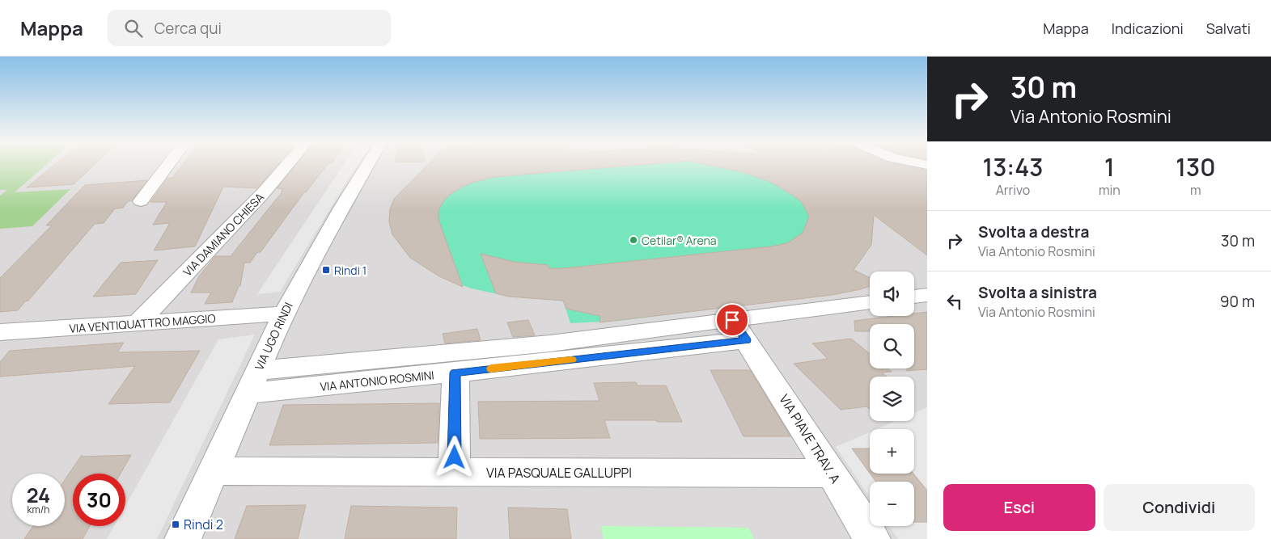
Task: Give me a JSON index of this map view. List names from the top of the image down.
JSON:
{
  "streets": {
    "street": [
      "VIA DAMIANO CHIESA",
      "VIA VENTIQUATTRO MAGGIO",
      "VIA UGO RINDI",
      "VIA ANTONIO ROSMINI",
      "VIA PIAVE TRAV. A",
      "VIA PASQUALE GALLUPPI"
    ]
  },
  "crossings": [
    ["VIA DAMIANO CHIESA", "VIA VENTIQUATTRO MAGGIO"],
    ["VIA VENTIQUATTRO MAGGIO", "VIA UGO RINDI"],
    ["VIA UGO RINDI", "VIA ANTONIO ROSMINI"],
    ["VIA UGO RINDI", "VIA PASQUALE GALLUPPI"],
    ["VIA ANTONIO ROSMINI", "VIA PIAVE TRAV. A"],
    ["VIA PIAVE TRAV. A", "VIA PASQUALE GALLUPPI"]
  ],
  "places": {
    "other": ["Cetilar® Arena"],
    "transit": ["Rindi 1", "Rindi 2"]
  },
  "page": {
    "header": "Mappa",
    "search": "Cerca qui",
    "nav": ["Mappa", "Indicazioni", "Salvati"],
    "turn": ["30 m", "Via Antonio Rosmini"],
    "eta": [
      "13:43",
      "Arrivo",
      "1",
      "min",
      "130",
      "m"
    ],
    "list": [
      {
        "name": "Svolta a destra",
        "note": "Via Antonio Rosmini",
        "value": "30 m"
      },
      {
        "name": "Svolta a sinistra",
        "note": "Via Antonio Rosmini",
        "value": "90 m"
      }
    ],
    "map_buttons": ["+", "−"],
    "speed": "24 km/h",
    "limit": "30",
    "buttons": ["Esci", "Condividi"]
  }
}
